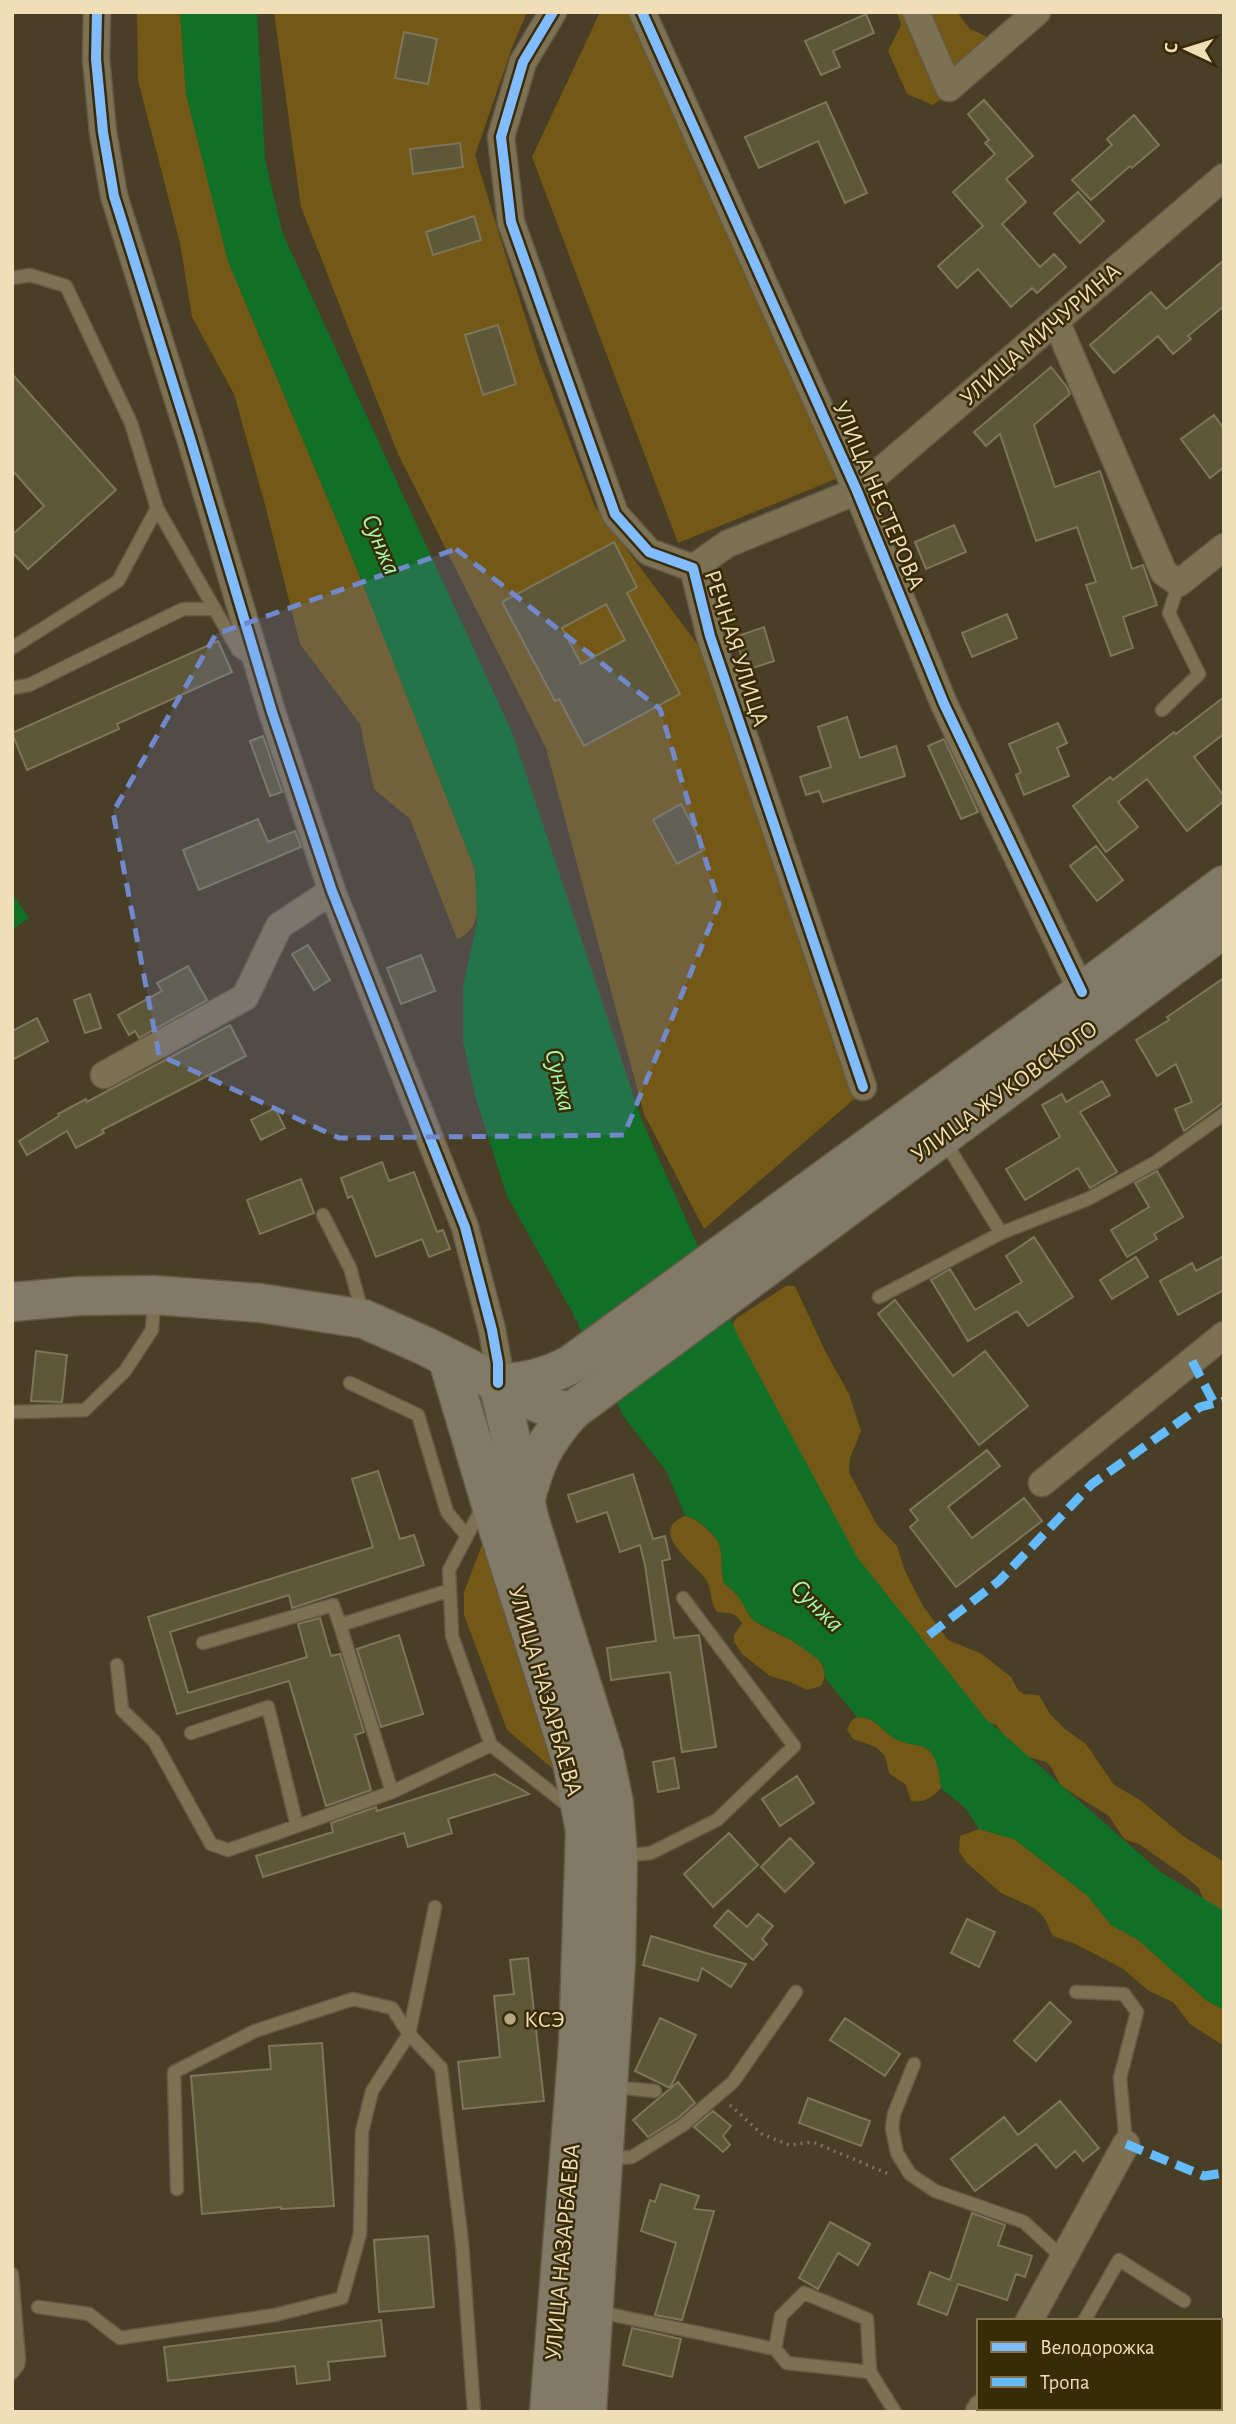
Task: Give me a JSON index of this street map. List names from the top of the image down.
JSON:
{
  "streets": {
    "main road": ["УЛИЦА ЖУКОВСКОГО", "УЛИЦА НАЗАРБАЕВА"],
    "street": ["УЛИЦА МИЧУРИНА", "УЛИЦА НЕСТЕРОВА", "РЕЧНАЯ УЛИЦА"]
  },
  "crossings": [
    ["УЛИЦА МИЧУРИНА", "УЛИЦА НЕСТЕРОВА"],
    ["УЛИЦА МИЧУРИНА", "РЕЧНАЯ УЛИЦА"]
  ],
  "water": ["Сунжа"],
  "places": ["КСЭ"],
  "legend": ["Велодорожка", "Тропа"],
  "north": "left"
}
